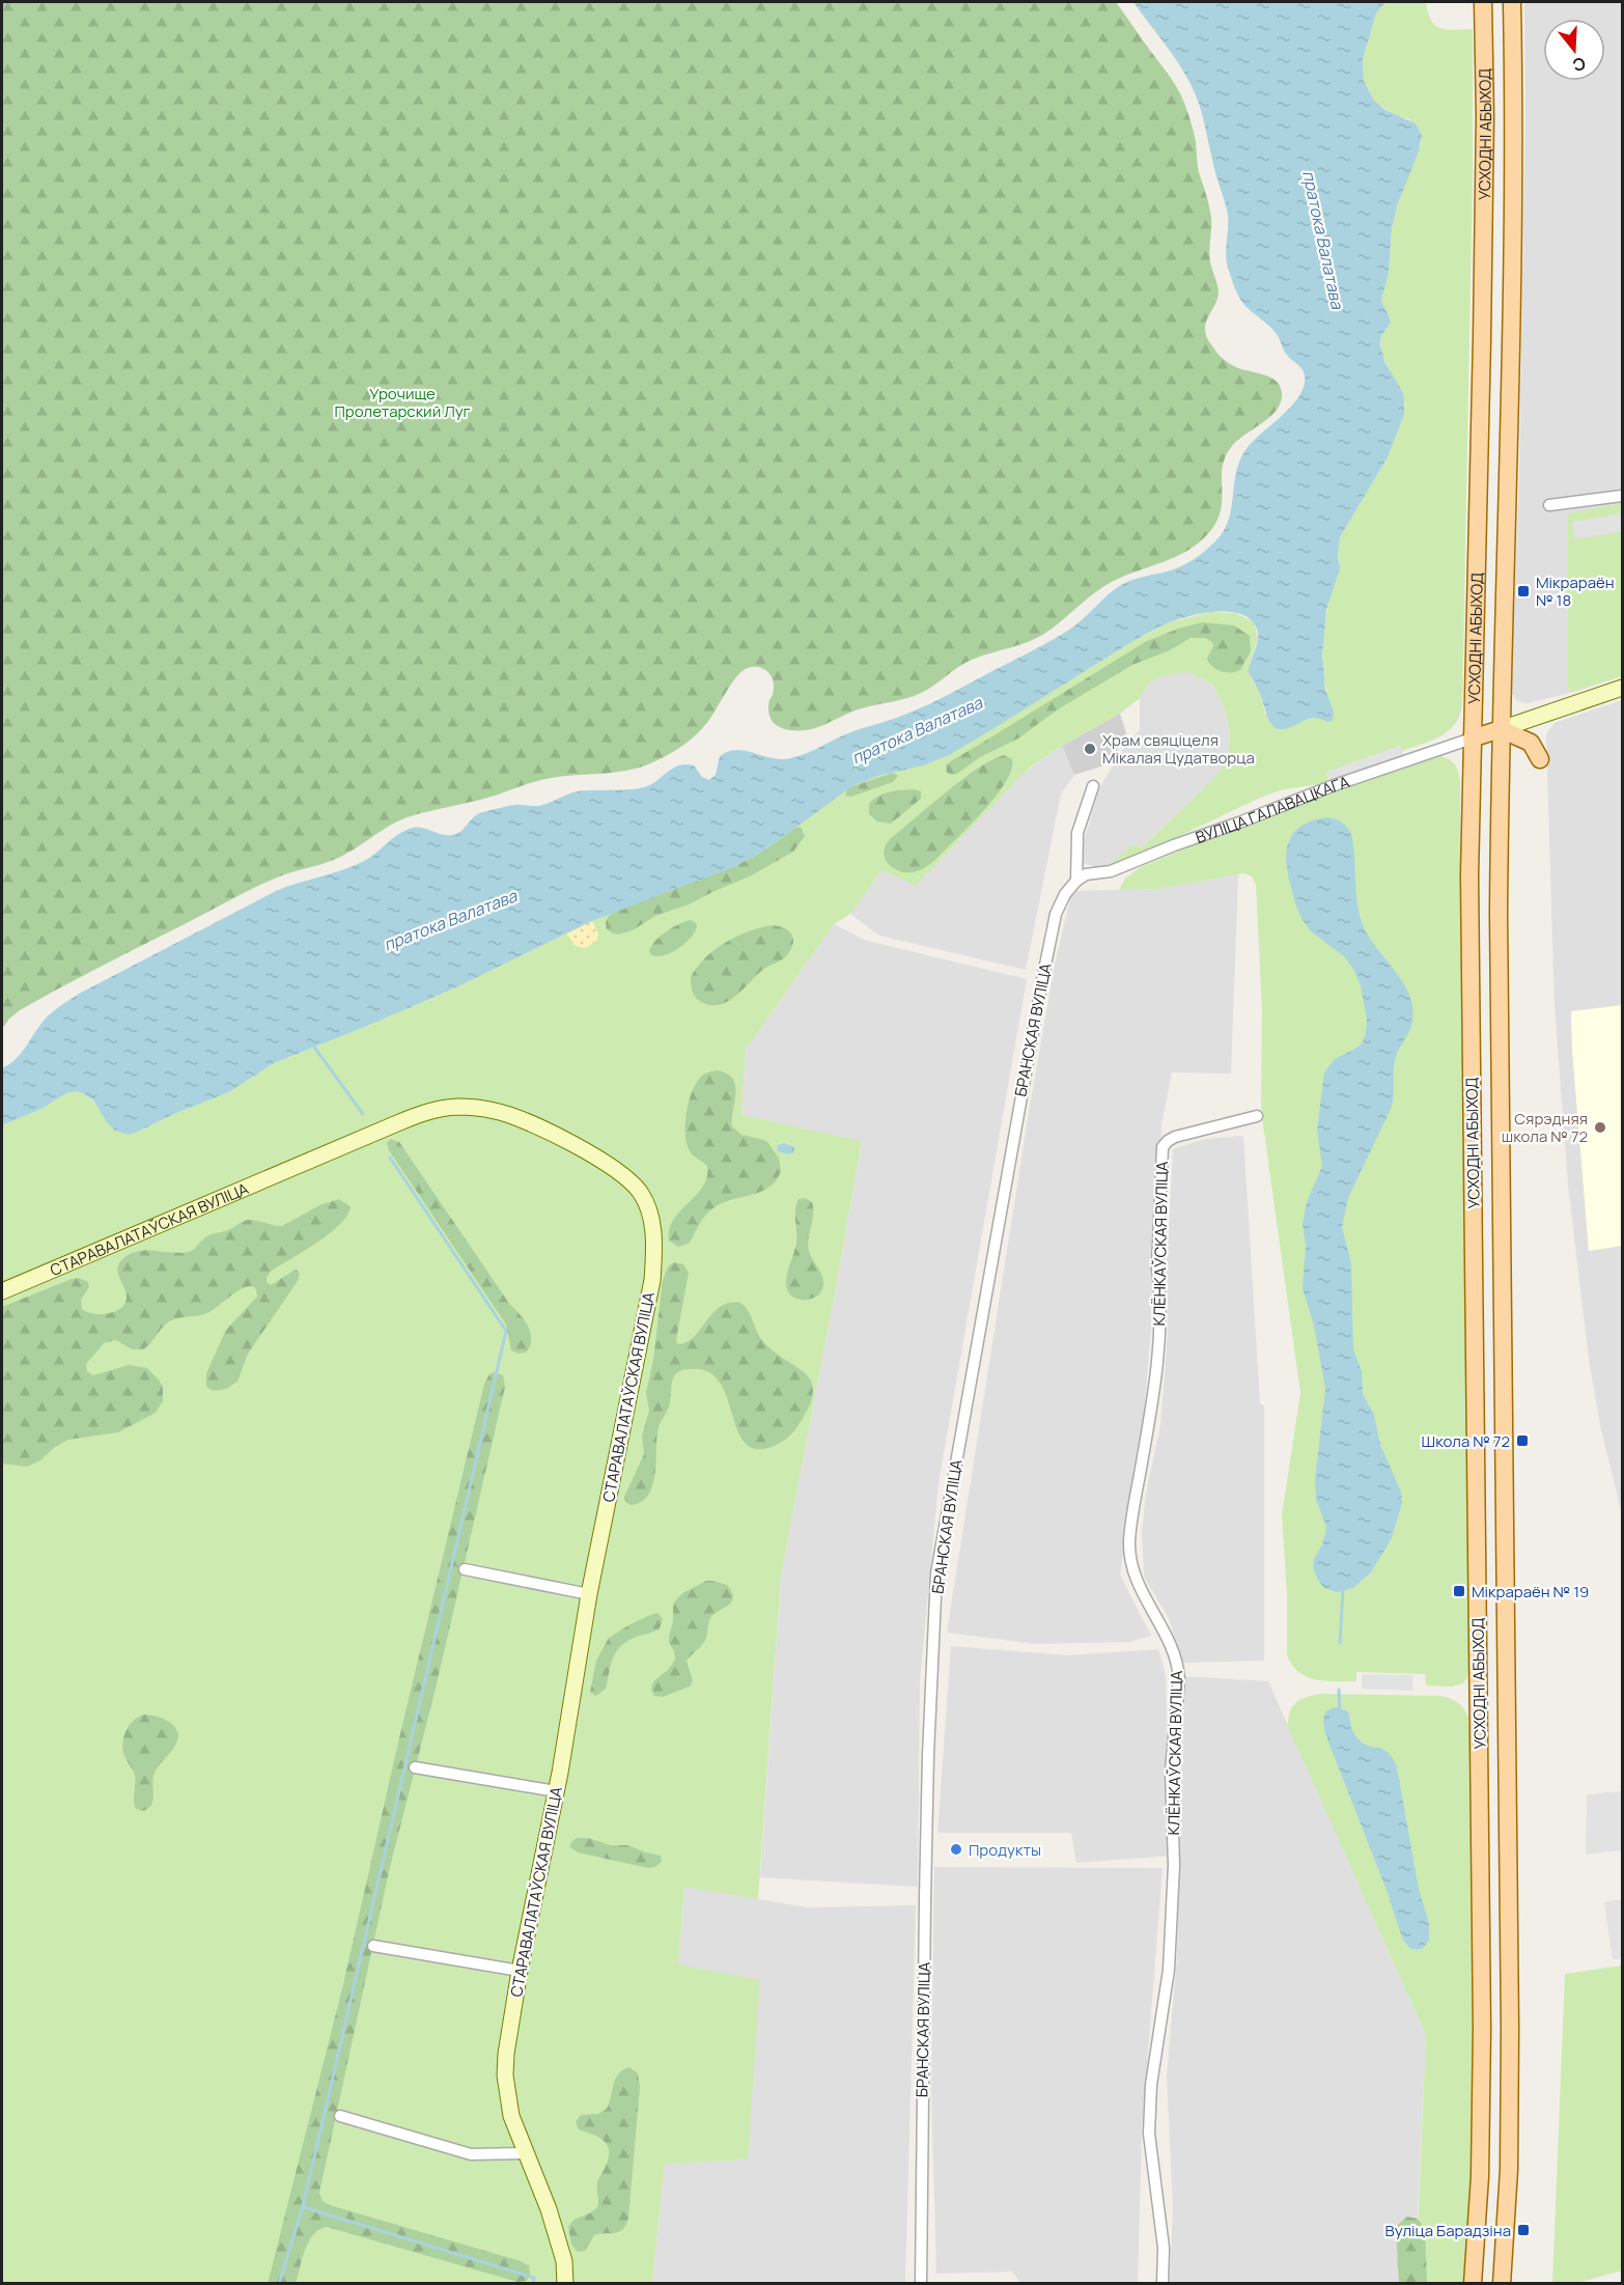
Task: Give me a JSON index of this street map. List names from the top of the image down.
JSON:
{
  "streets": {
    "main road": ["УСХОДНІ АБЫХОД"],
    "street": [
      "ВУЛІЦА ГАЛАВАЦКАГА",
      "БРАНСКАЯ ВУЛІЦА",
      "СТАРАВАЛАТАЎСКАЯ ВУЛІЦА",
      "КЛЁНКАЎСКАЯ ВУЛІЦА"
    ]
  },
  "crossings": [
    ["УСХОДНІ АБЫХОД", "ВУЛІЦА ГАЛАВАЦКАГА"],
    ["ВУЛІЦА ГАЛАВАЦКАГА", "БРАНСКАЯ ВУЛІЦА"]
  ],
  "water": ["пратока Валатава"],
  "parks": ["Урочище Пролетарский Луг"],
  "places": {
    "transit": [
      "Мікрараён № 18",
      "Школа № 72",
      "Мікрараён № 19",
      "Вуліца Барадзіна"
    ],
    "other": ["Храм свяціцеля Мікалая Цудатворца", "Сярэдняя школа № 72", "Продукты"]
  },
  "north": "bottom"
}
